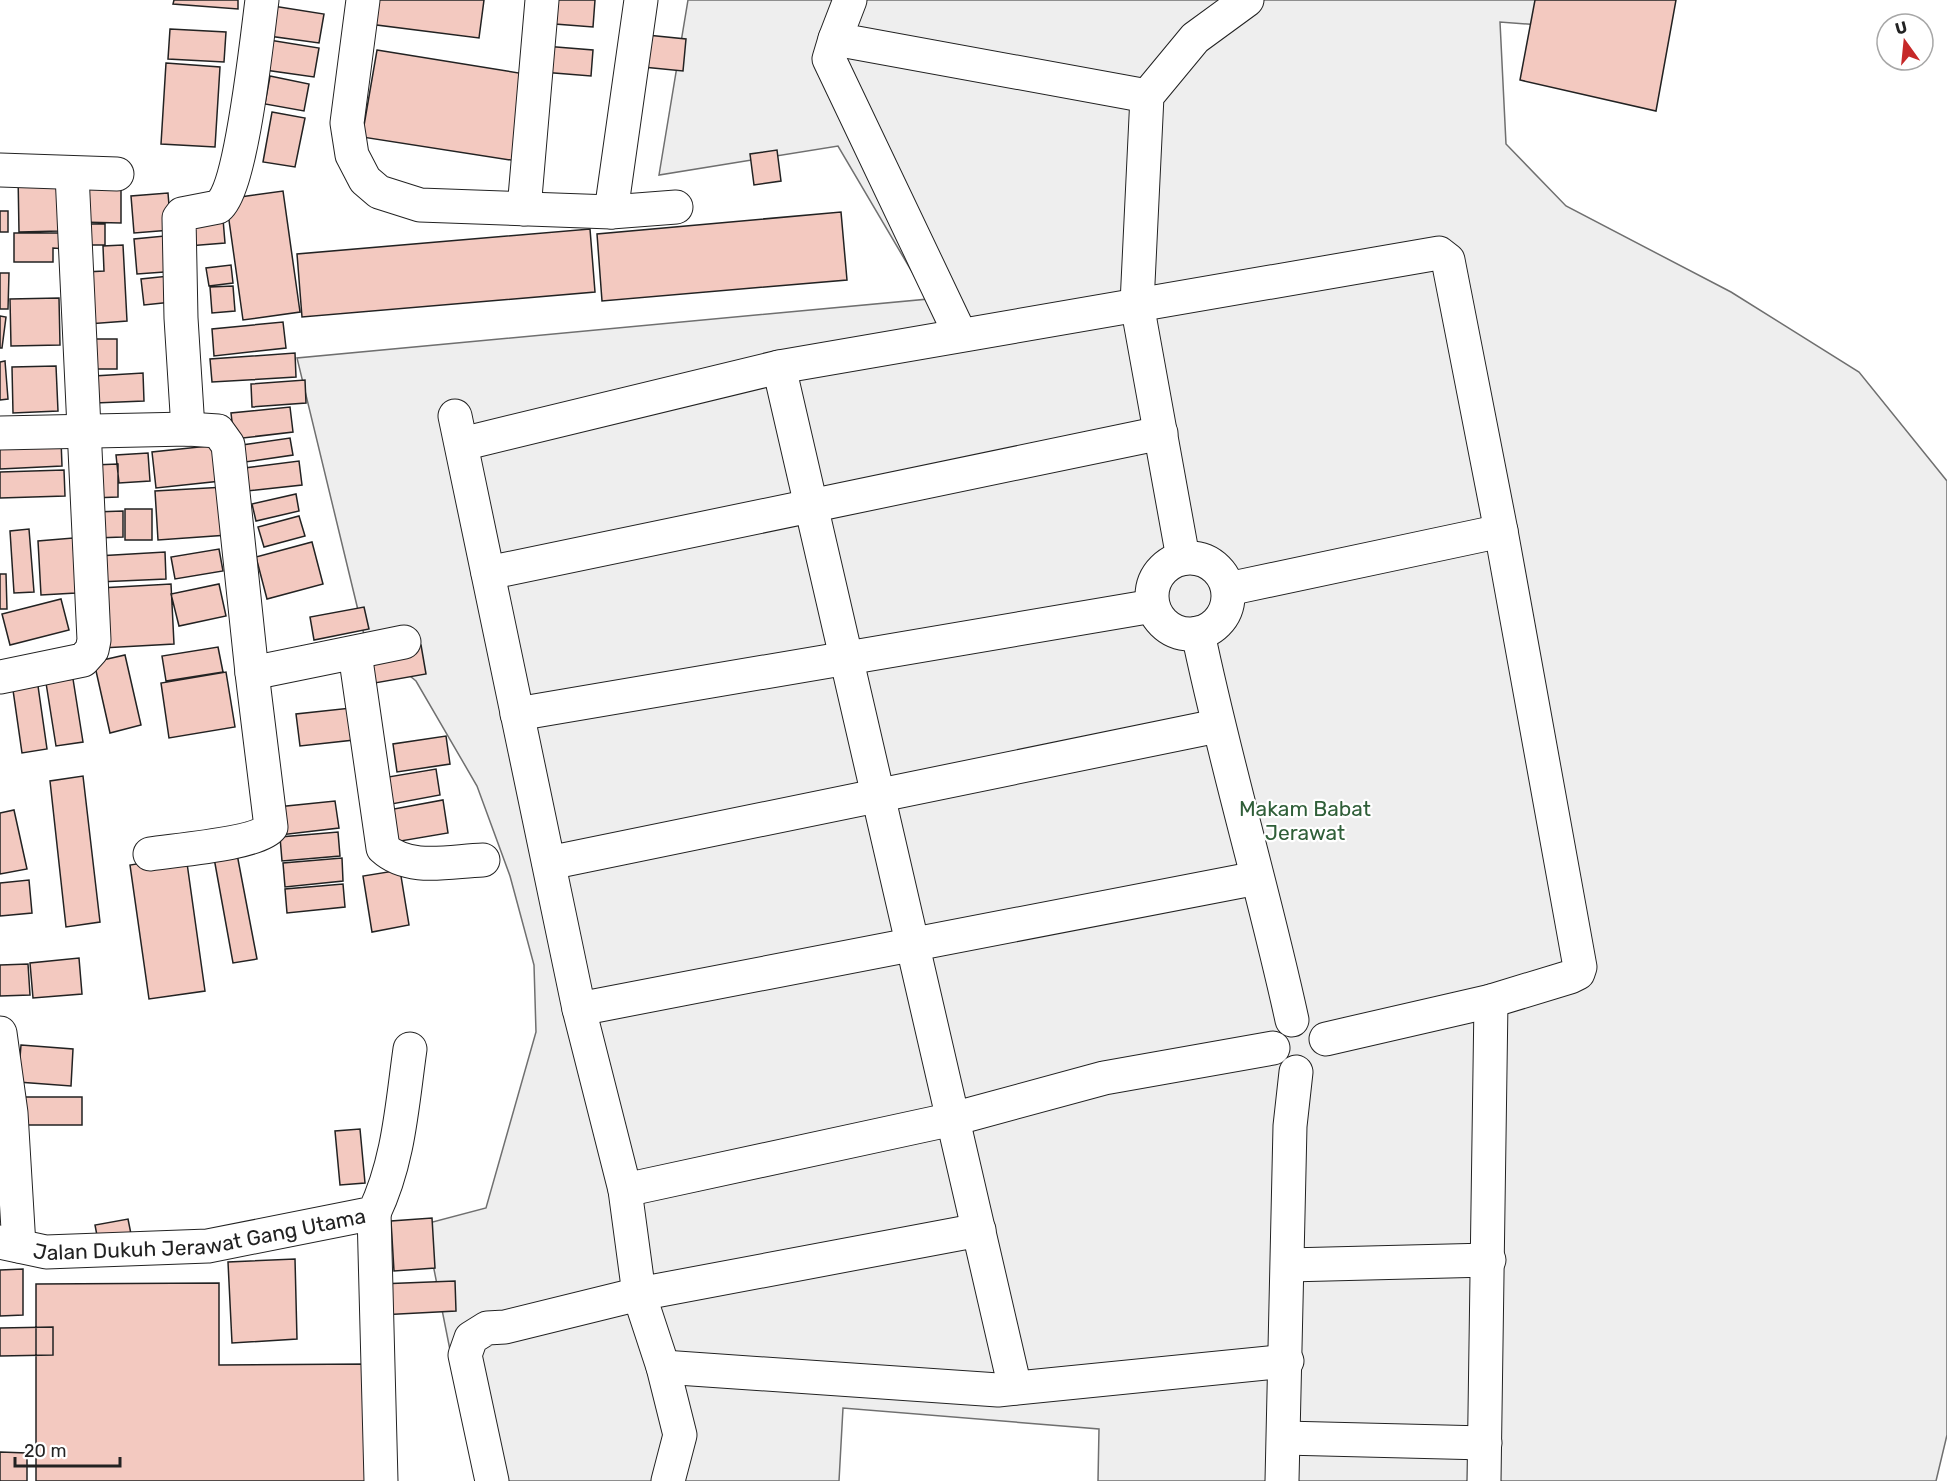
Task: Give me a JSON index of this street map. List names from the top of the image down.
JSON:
{
  "streets": {
    "street": ["Jalan Dukuh Jerawat Gang Utama"]
  },
  "parks": ["Makam Babat Jerawat"],
  "scale_bar": "20 m",
  "north": "top"
}
